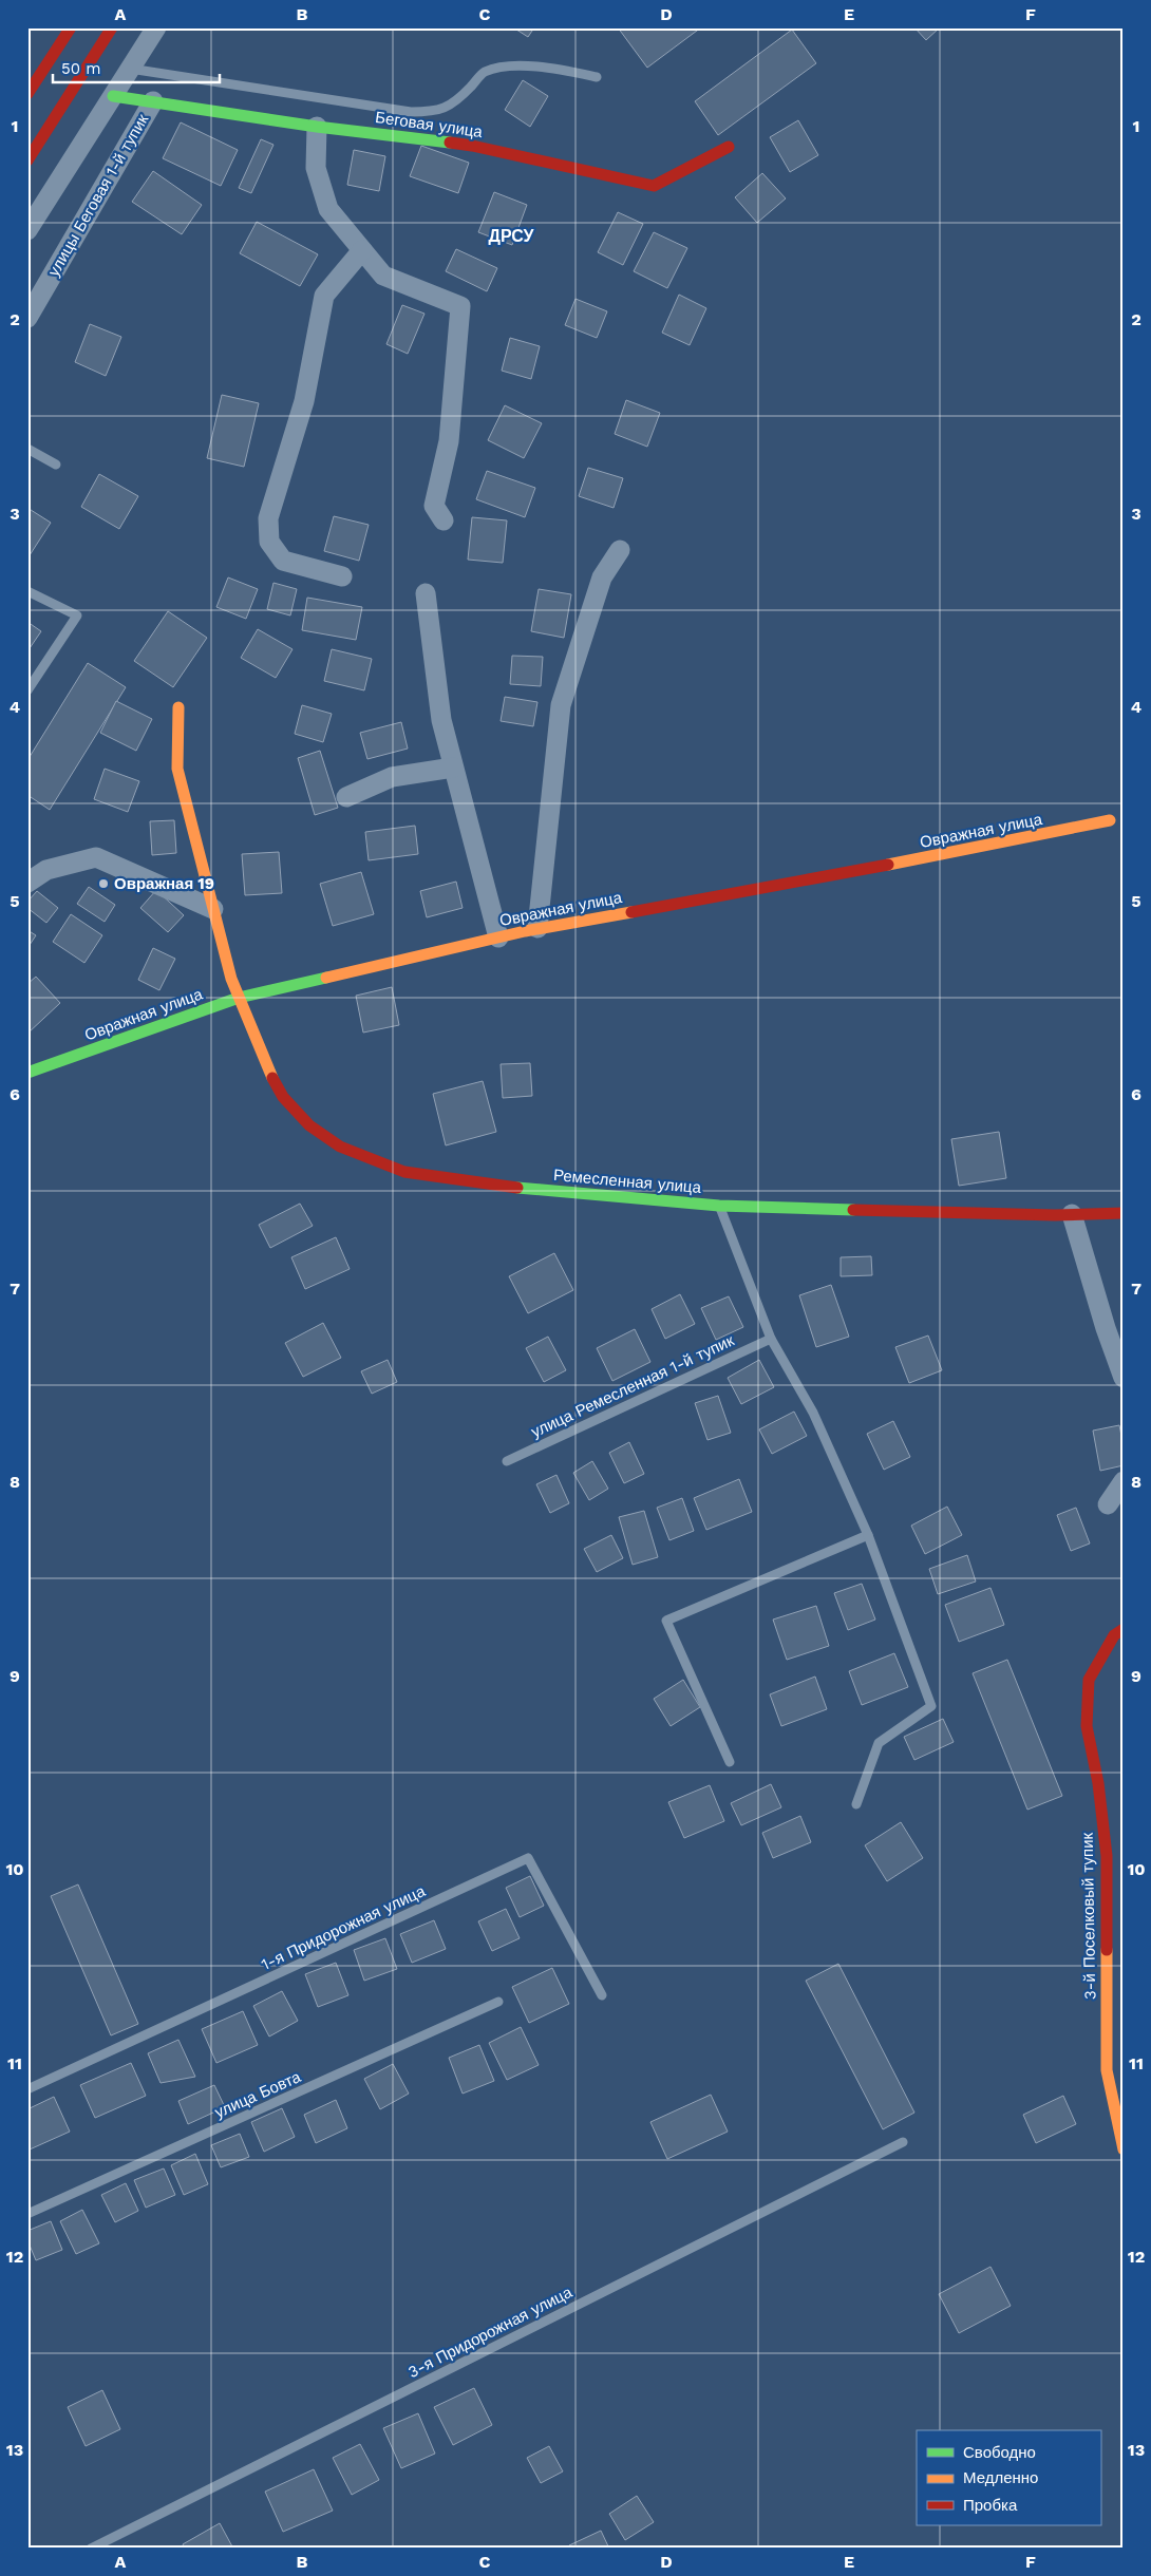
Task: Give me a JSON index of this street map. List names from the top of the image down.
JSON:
{
  "streets": {
    "main road": [
      "Беговая улица",
      "Овражная улица",
      "Ремесленная улица",
      "3-й Поселковый тупик"
    ],
    "street": ["улицы Беговая 1-й тупик"],
    "lane": [
      "улица Ремесленная 1-й тупик",
      "1-я Придорожная улица",
      "улица Бовта",
      "3-я Придорожная улица"
    ]
  },
  "crossings": [
    ["Беговая улица", "улицы Беговая 1-й тупик"],
    ["Овражная улица", "Ремесленная улица"]
  ],
  "districts": ["ДРСУ"],
  "places": ["Овражная 19"],
  "legend": ["Свободно", "Медленно", "Пробка"],
  "scale_bar": "50 m",
  "grid": {
    "columns": [
      "A",
      "B",
      "C",
      "D",
      "E",
      "F"
    ],
    "rows": [
      "1",
      "2",
      "3",
      "4",
      "5",
      "6",
      "7",
      "8",
      "9",
      "10",
      "11",
      "12",
      "13"
    ]
  }
}
